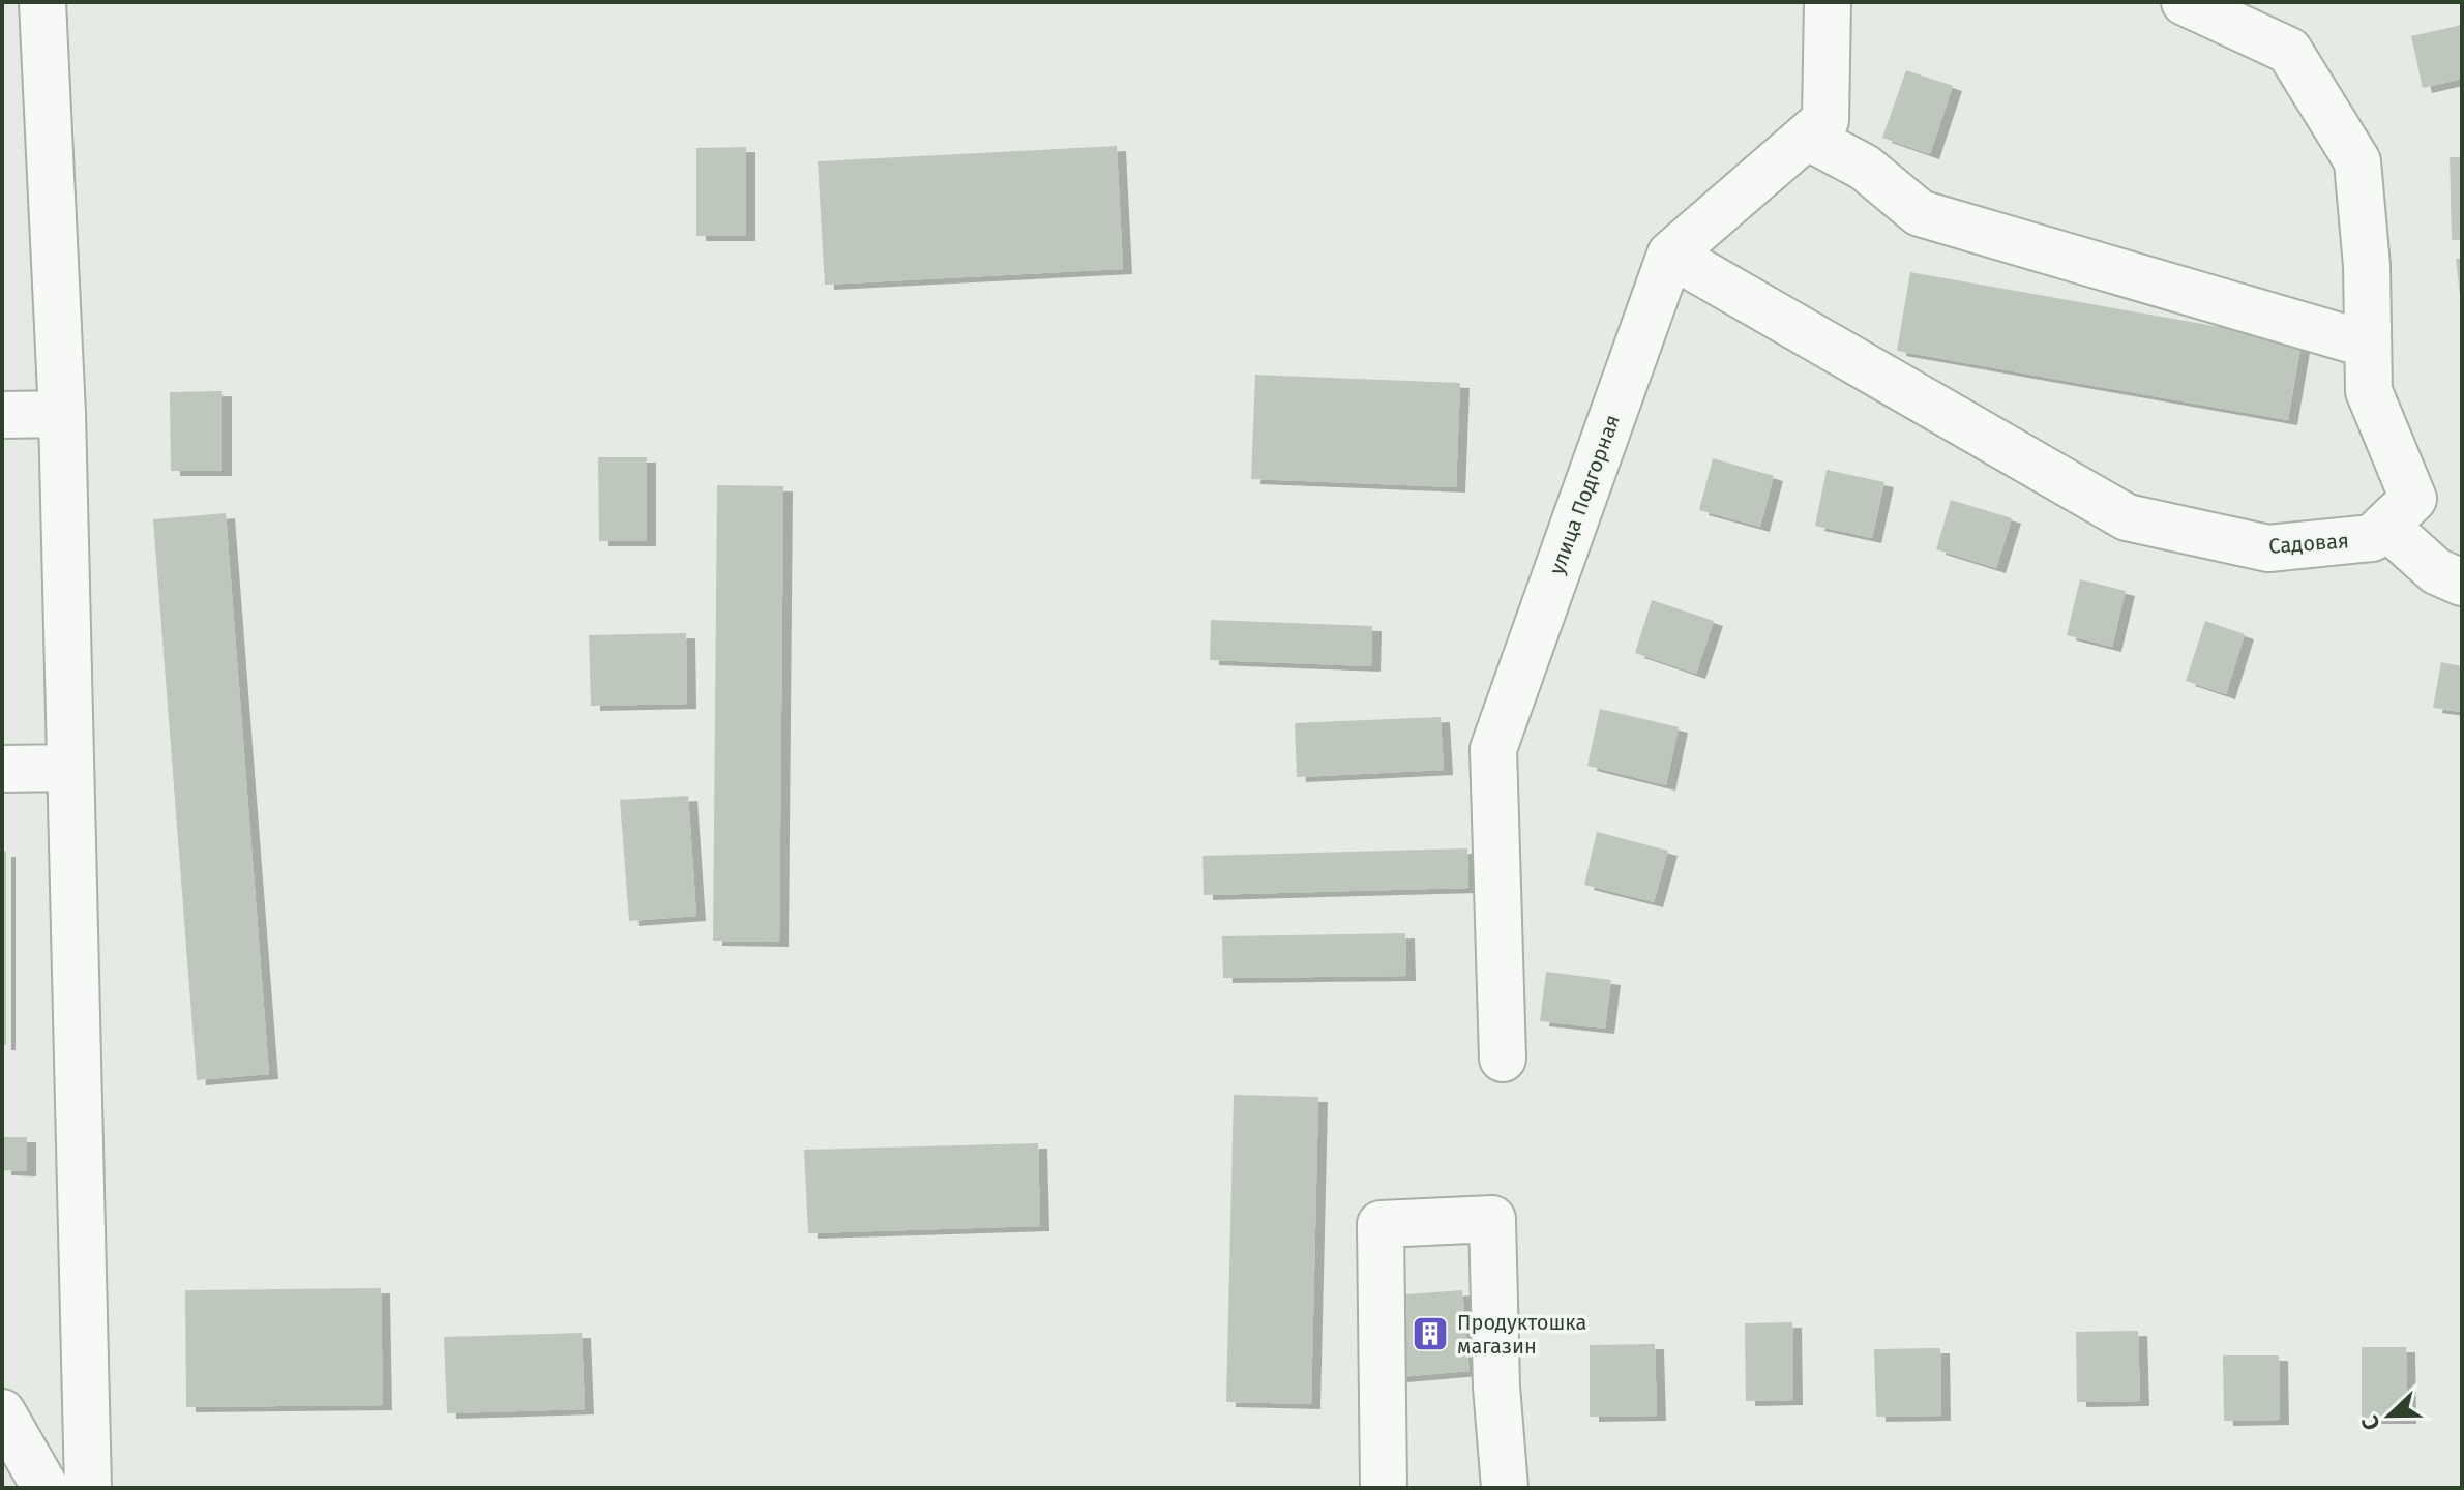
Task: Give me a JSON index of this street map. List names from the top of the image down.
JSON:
{
  "streets": {
    "street": ["улица Подгорная", "Садовая"]
  },
  "crossings": [
    ["улица Подгорная", "Садовая"]
  ],
  "places": {
    "building": ["Продуктошка магазин"]
  },
  "north": "left"
}
